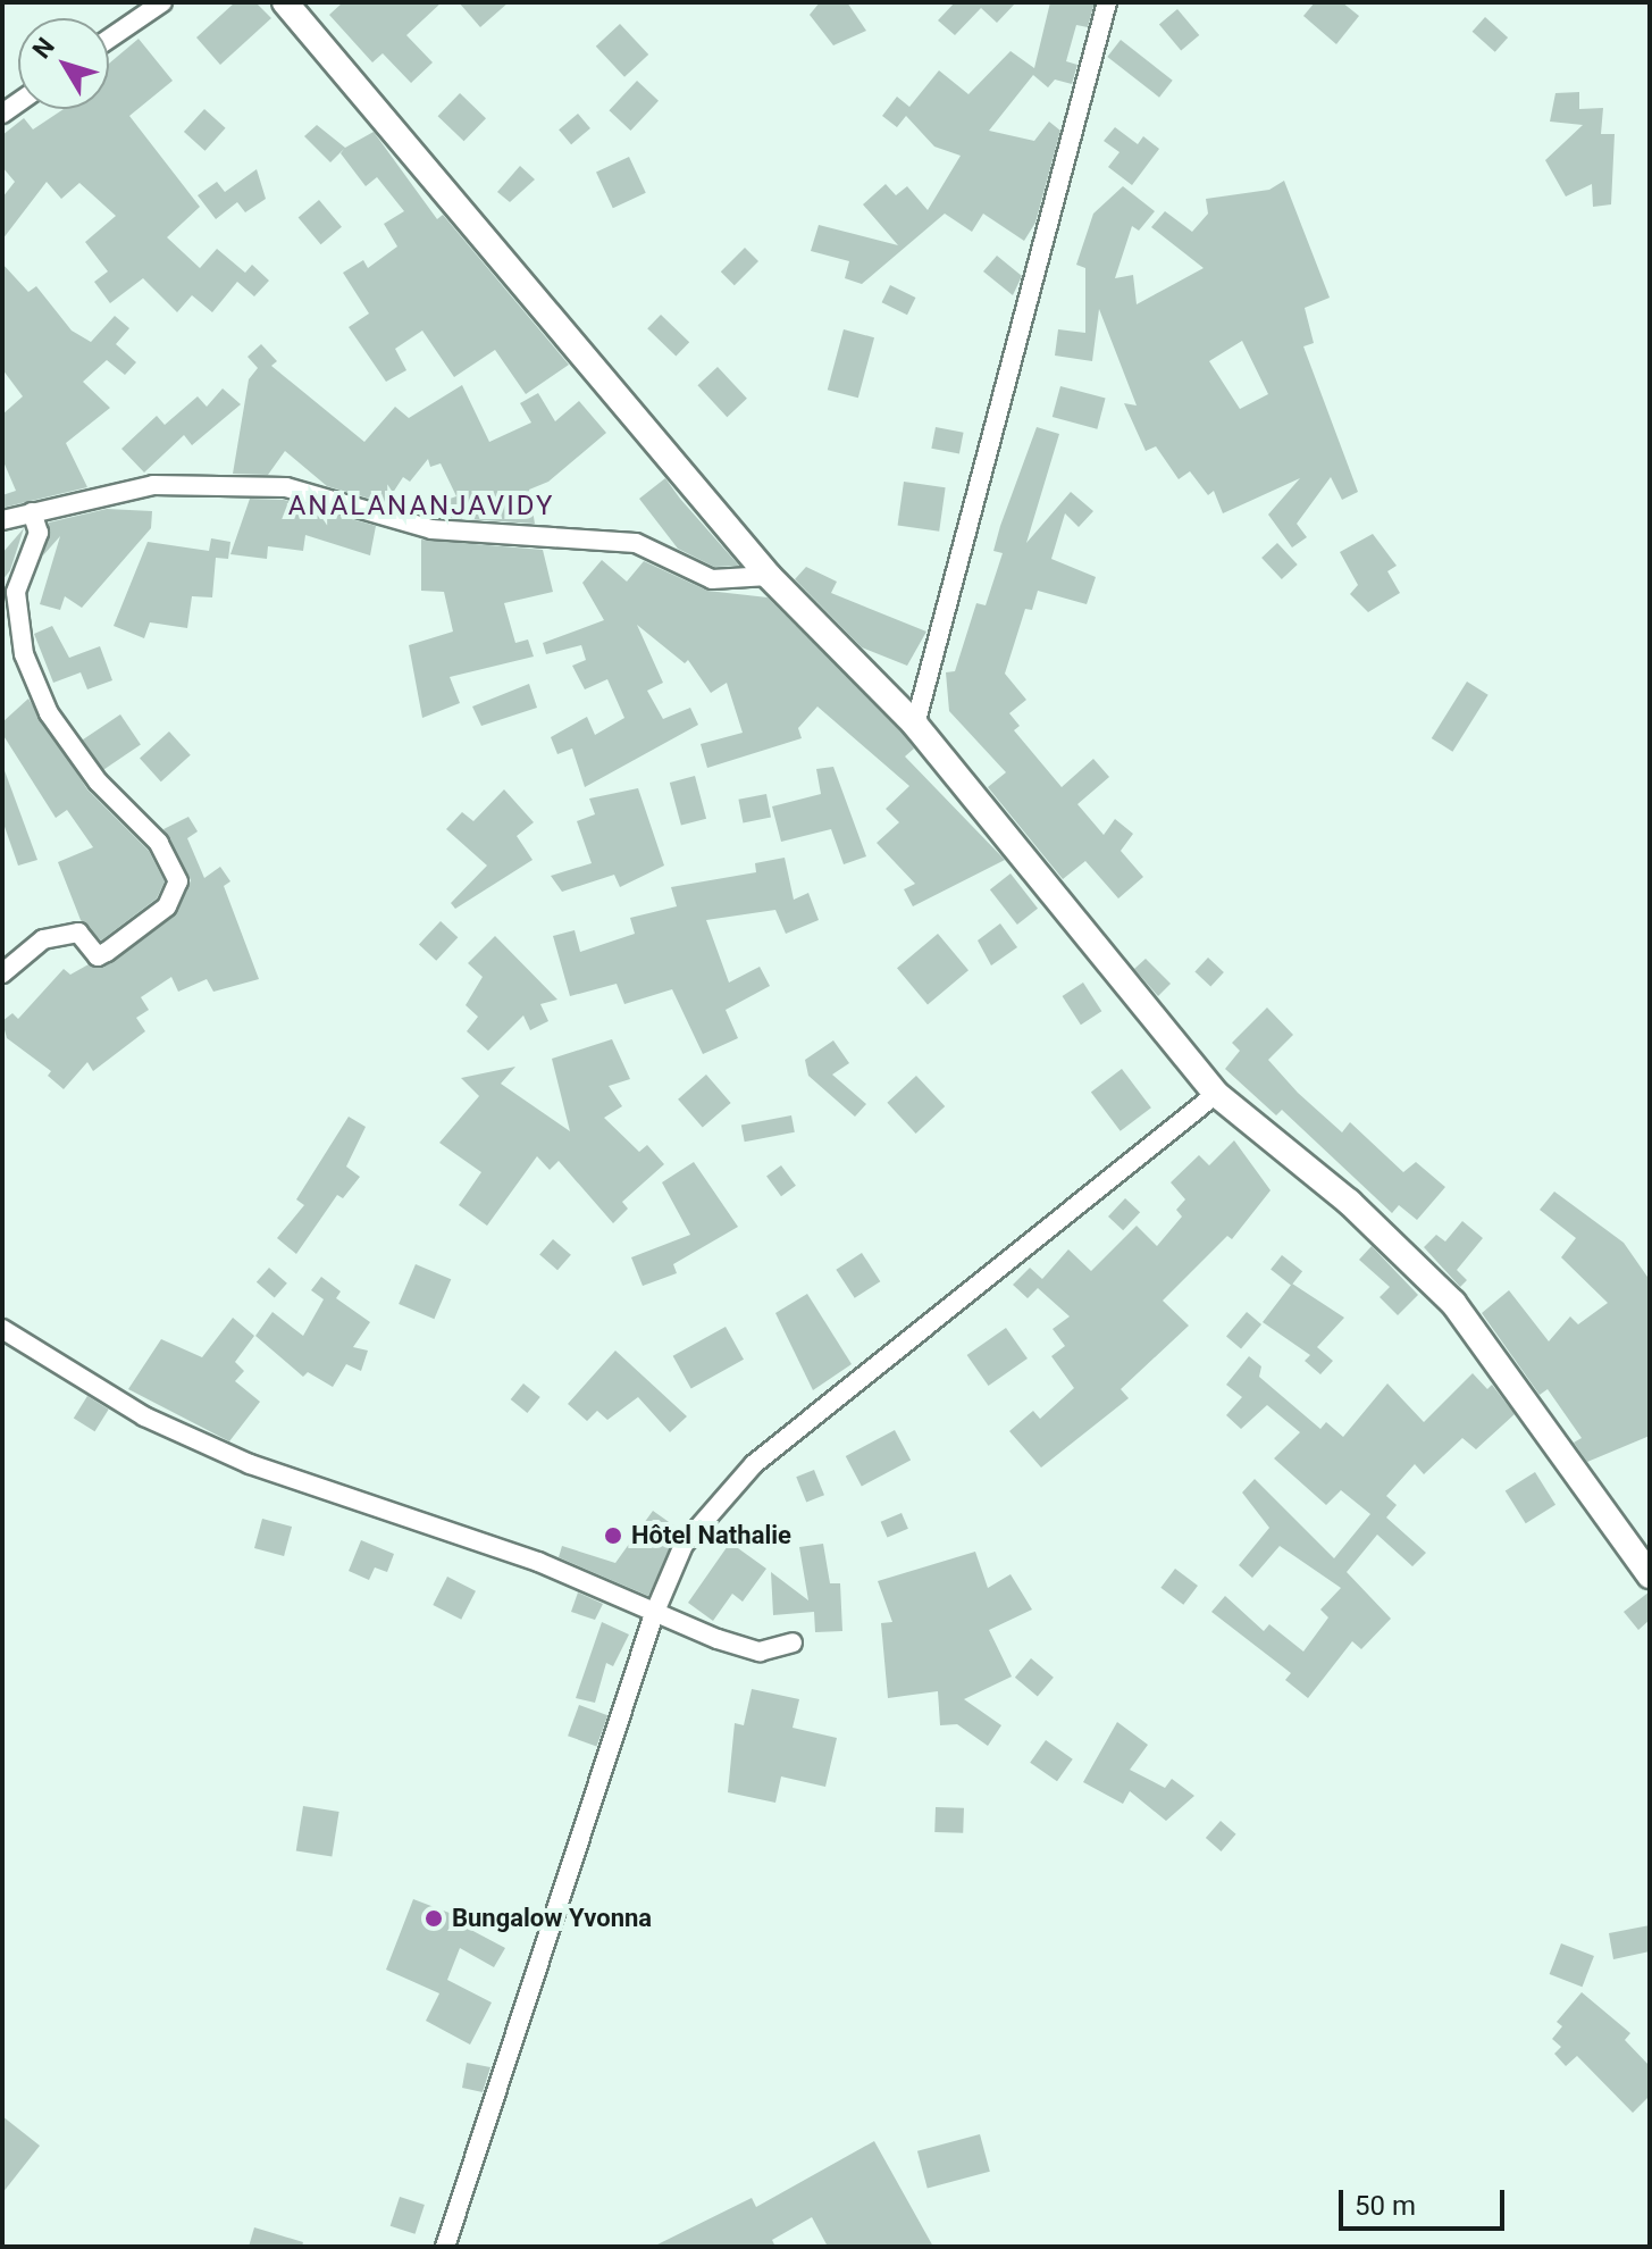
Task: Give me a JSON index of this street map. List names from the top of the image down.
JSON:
{
  "districts": ["ANALANANJAVIDY"],
  "places": ["Hôtel Nathalie", "Bungalow Yvonna"],
  "scale_bar": "50 m",
  "north": "top left"
}
